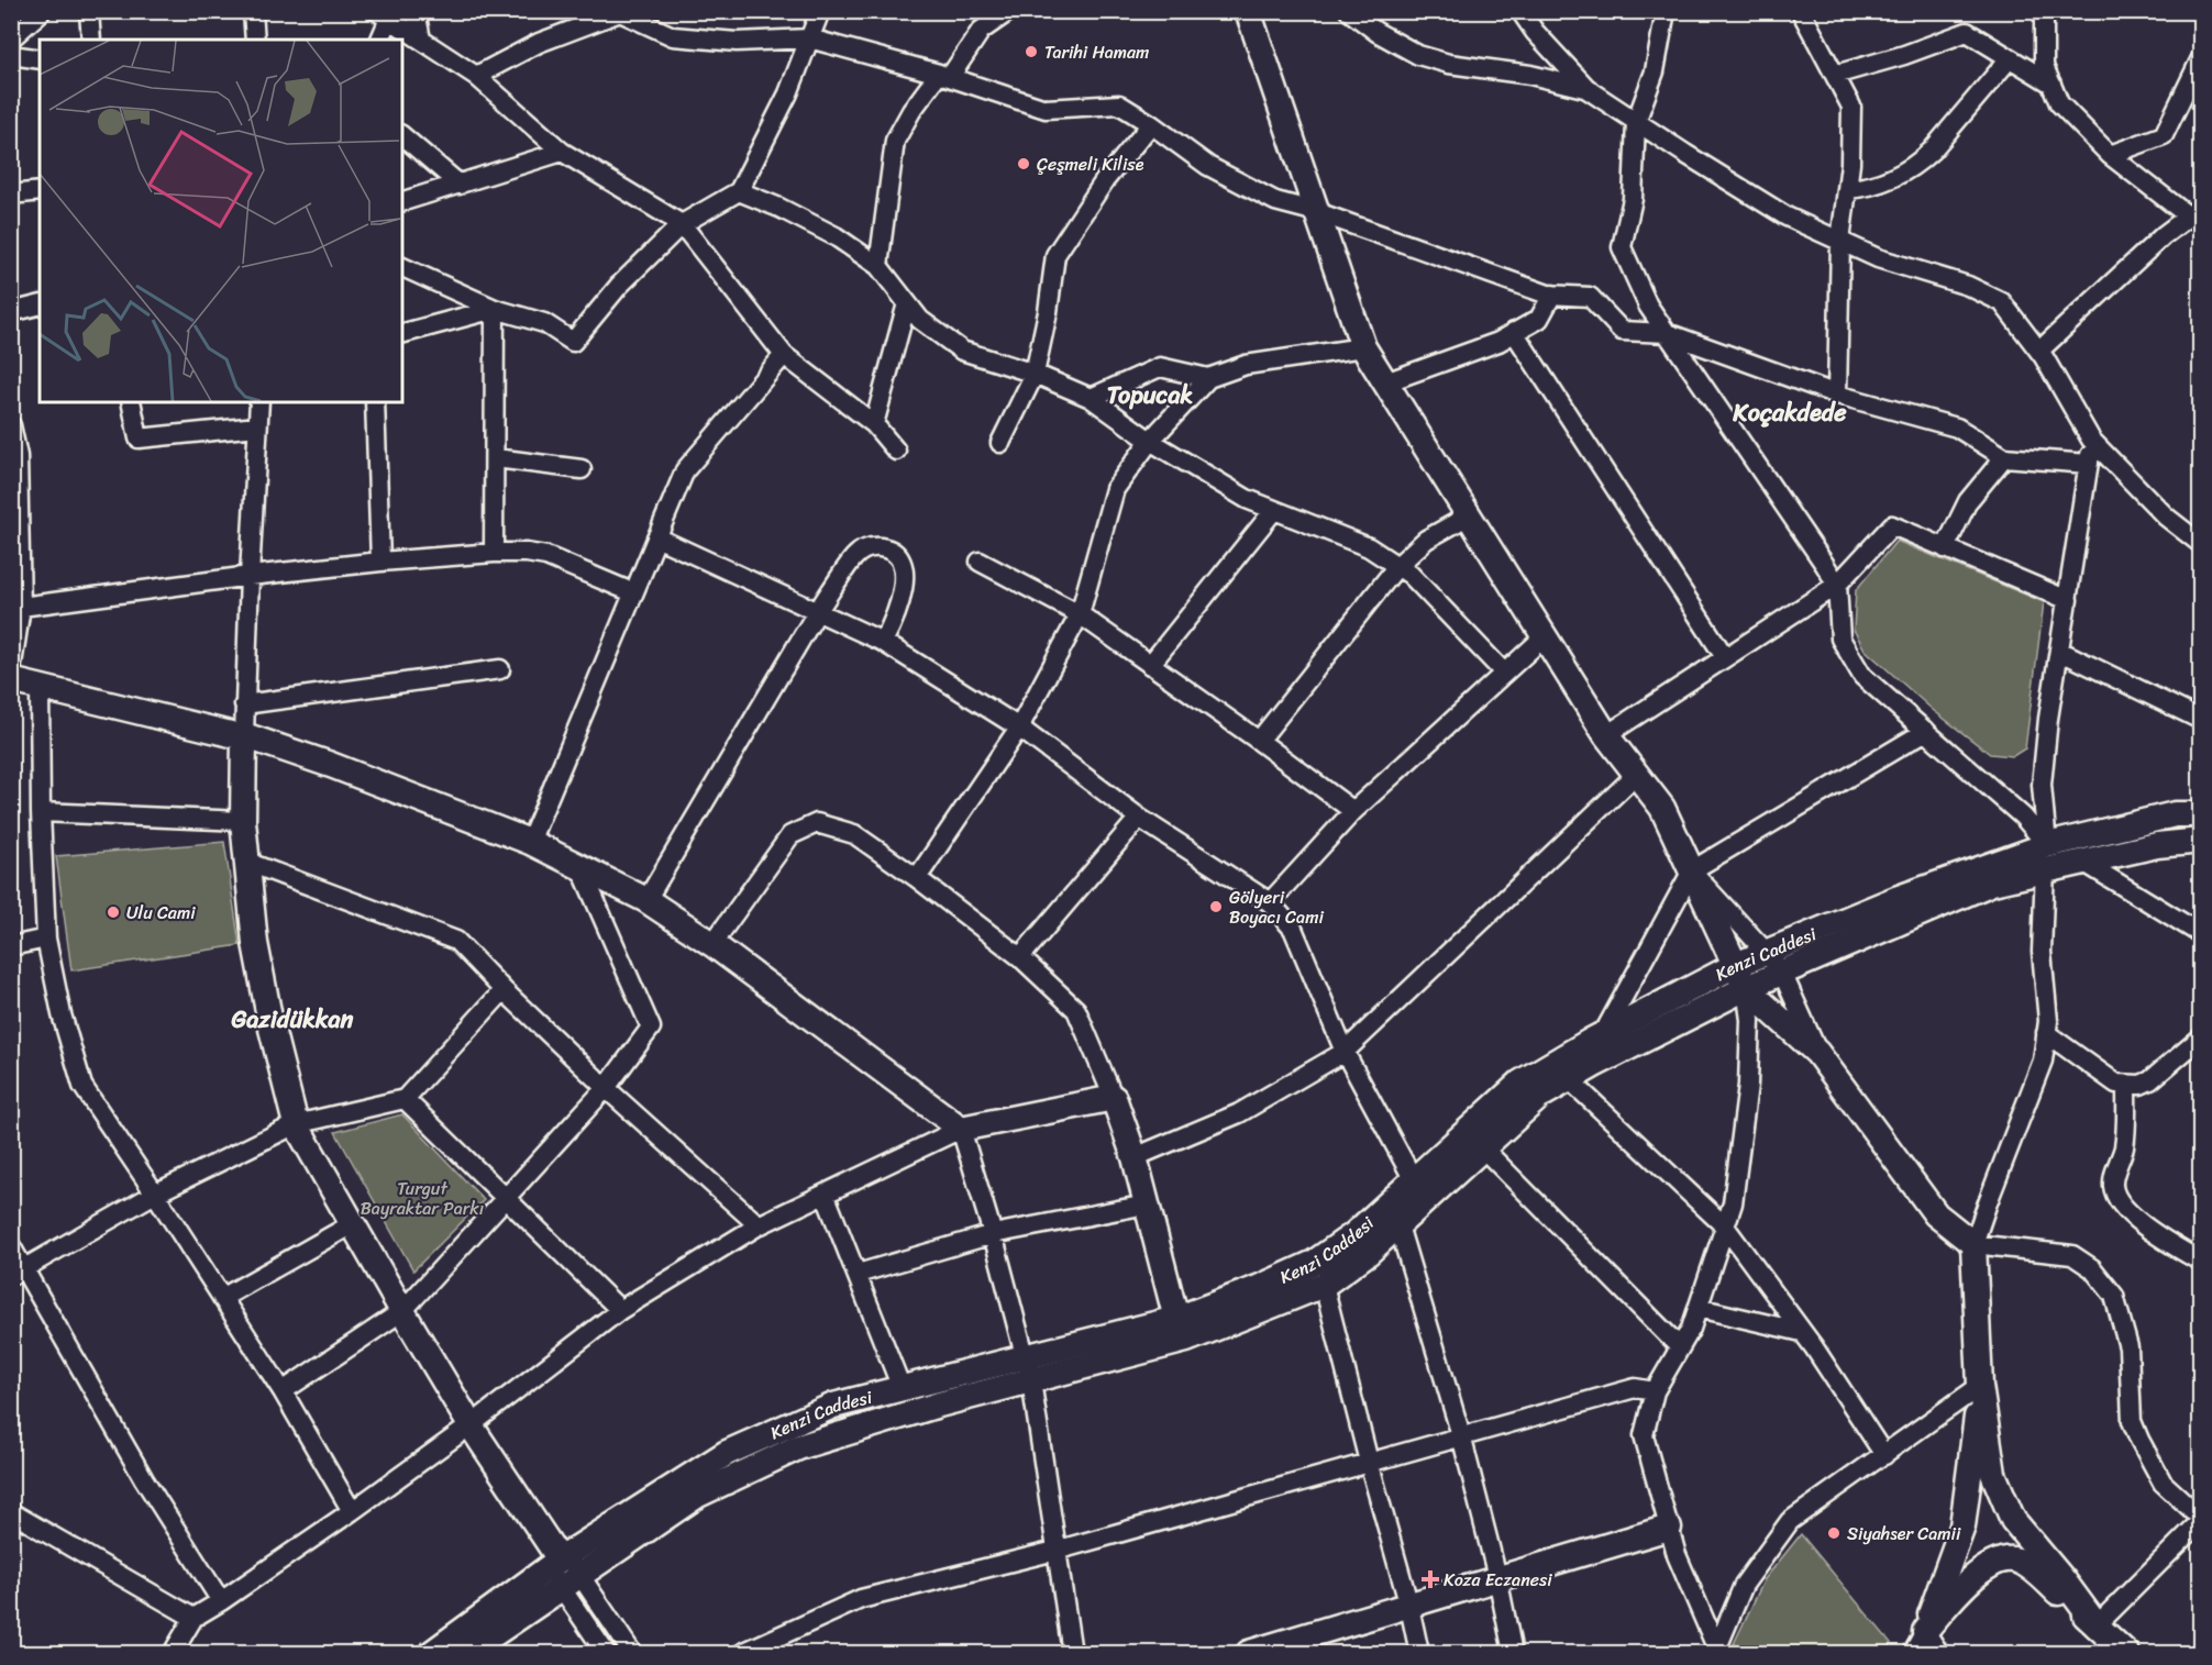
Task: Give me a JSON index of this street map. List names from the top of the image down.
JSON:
{
  "streets": {
    "street": ["Kenzi Caddesi"]
  },
  "districts": ["Topucak", "Koçakdede", "Gazidükkan"],
  "parks": ["Turgut Bayraktar Parkı"],
  "places": {
    "other": [
      "Tarihi Hamam",
      "Çeşmeli Kilise",
      "Gölyeri Boyacı Cami",
      "Ulu Cami",
      "Siyahser Camii"
    ],
    "health": ["Koza Eczanesi"]
  }
}
